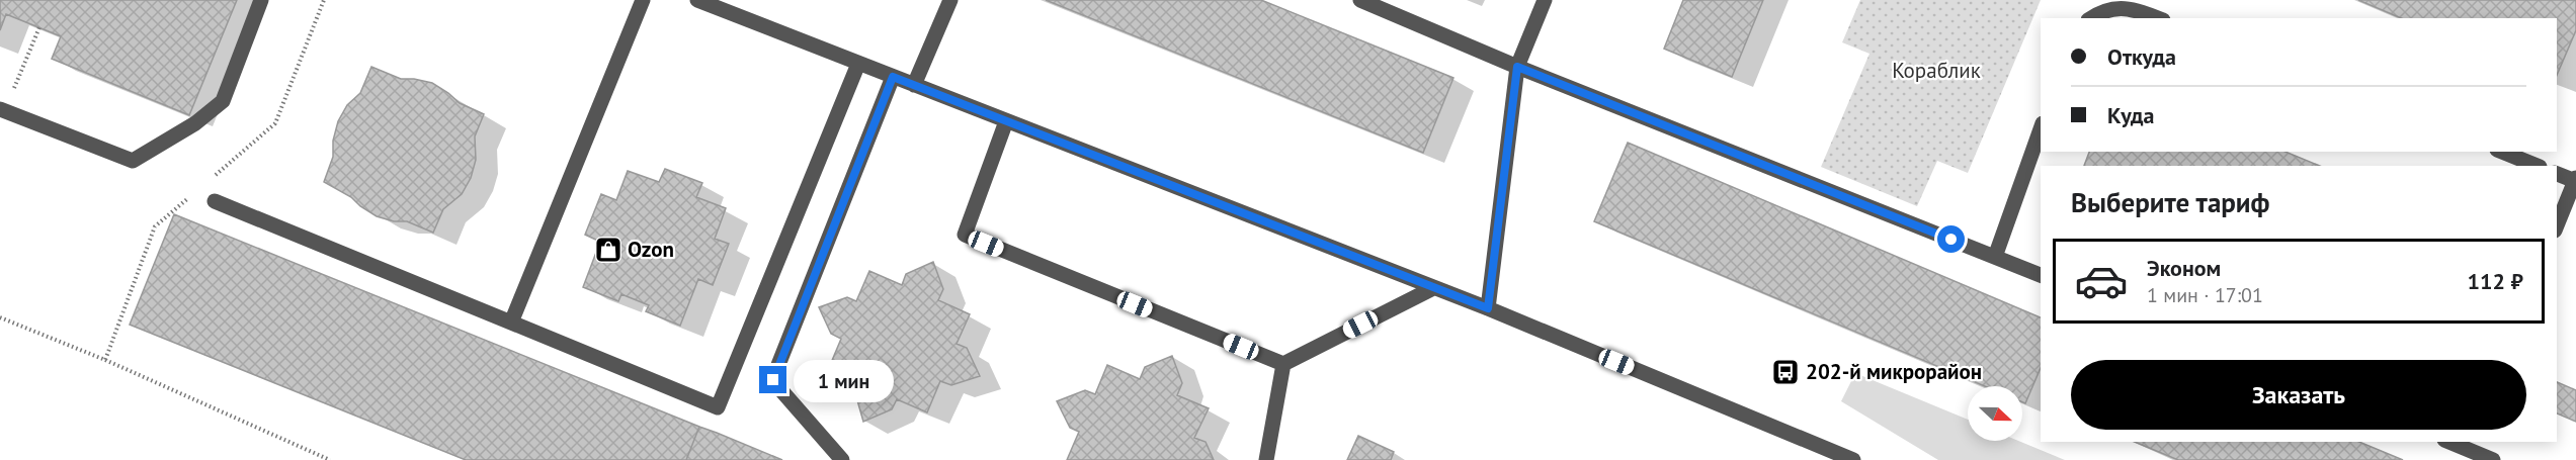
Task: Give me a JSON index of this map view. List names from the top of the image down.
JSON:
{
  "parks": ["Кораблик"],
  "places": {
    "shop": ["Ozon"],
    "bus stop": ["202-й микрорайон"]
  },
  "north": "right",
  "page": {
    "banner": ["Откуда", "Куда"],
    "heading": "Выберите тариф",
    "list": [
      {
        "name": "Эконом",
        "note": "1 мин · 17:01",
        "value": "112 ₽"
      }
    ],
    "buttons": "Заказать",
    "bubble": "1 мин"
  }
}
